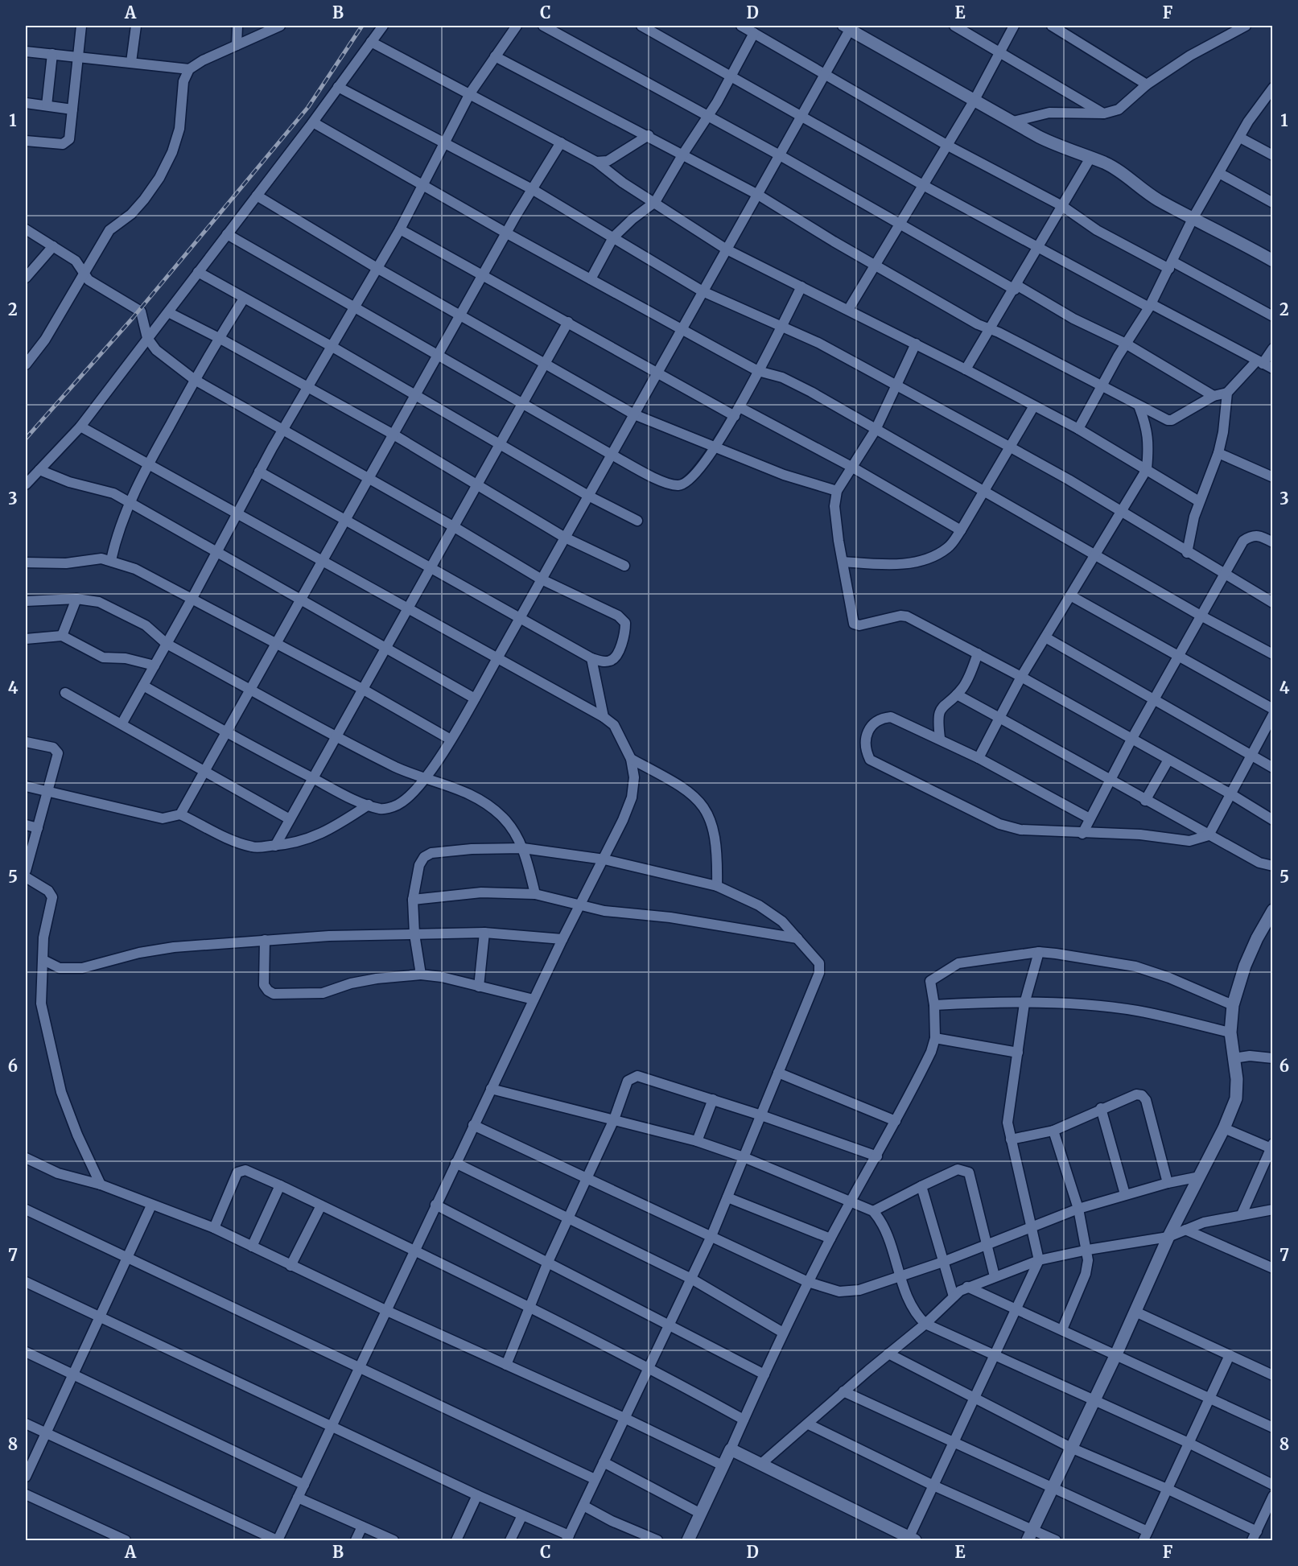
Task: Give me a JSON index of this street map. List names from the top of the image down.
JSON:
{
  "grid": {
    "columns": [
      "A",
      "B",
      "C",
      "D",
      "E",
      "F"
    ],
    "rows": [
      "1",
      "2",
      "3",
      "4",
      "5",
      "6",
      "7",
      "8"
    ]
  }
}
